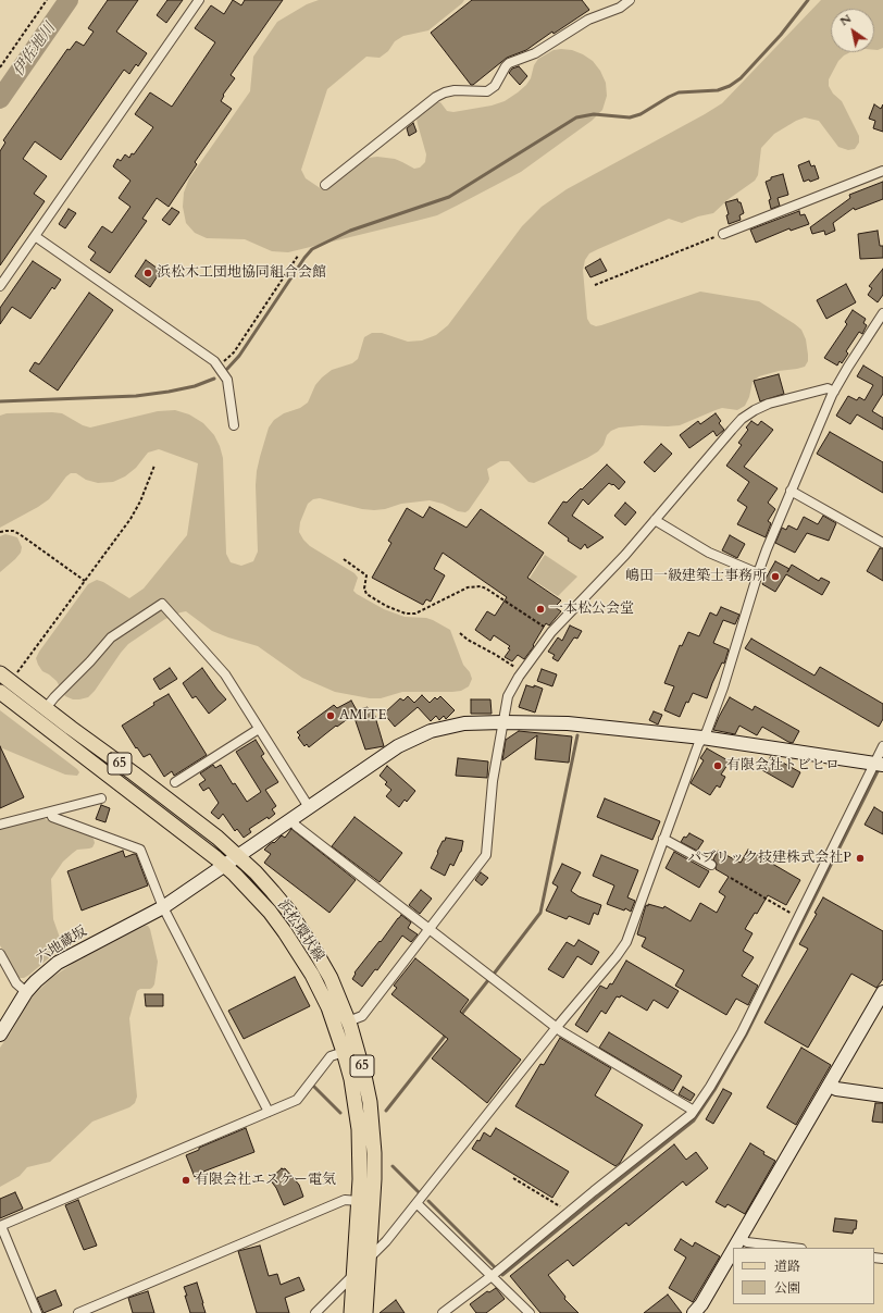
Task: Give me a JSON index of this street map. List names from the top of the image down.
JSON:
{
  "streets": {
    "main road": ["65", "浜松環状線"],
    "street": ["六地蔵坂"]
  },
  "crossings": [
    ["浜松環状線", "六地蔵坂"]
  ],
  "water": ["伊佐地川"],
  "places": [
    "浜松木工団地協同組合会館",
    "嶋田一級建築士事務所",
    "一本松公会堂",
    "AMITE",
    "有限会社トビヒロ",
    "パブリック技建株式会社P",
    "有限会社エスケー電気"
  ],
  "legend": ["道路", "公園"],
  "north": "top left"
}
